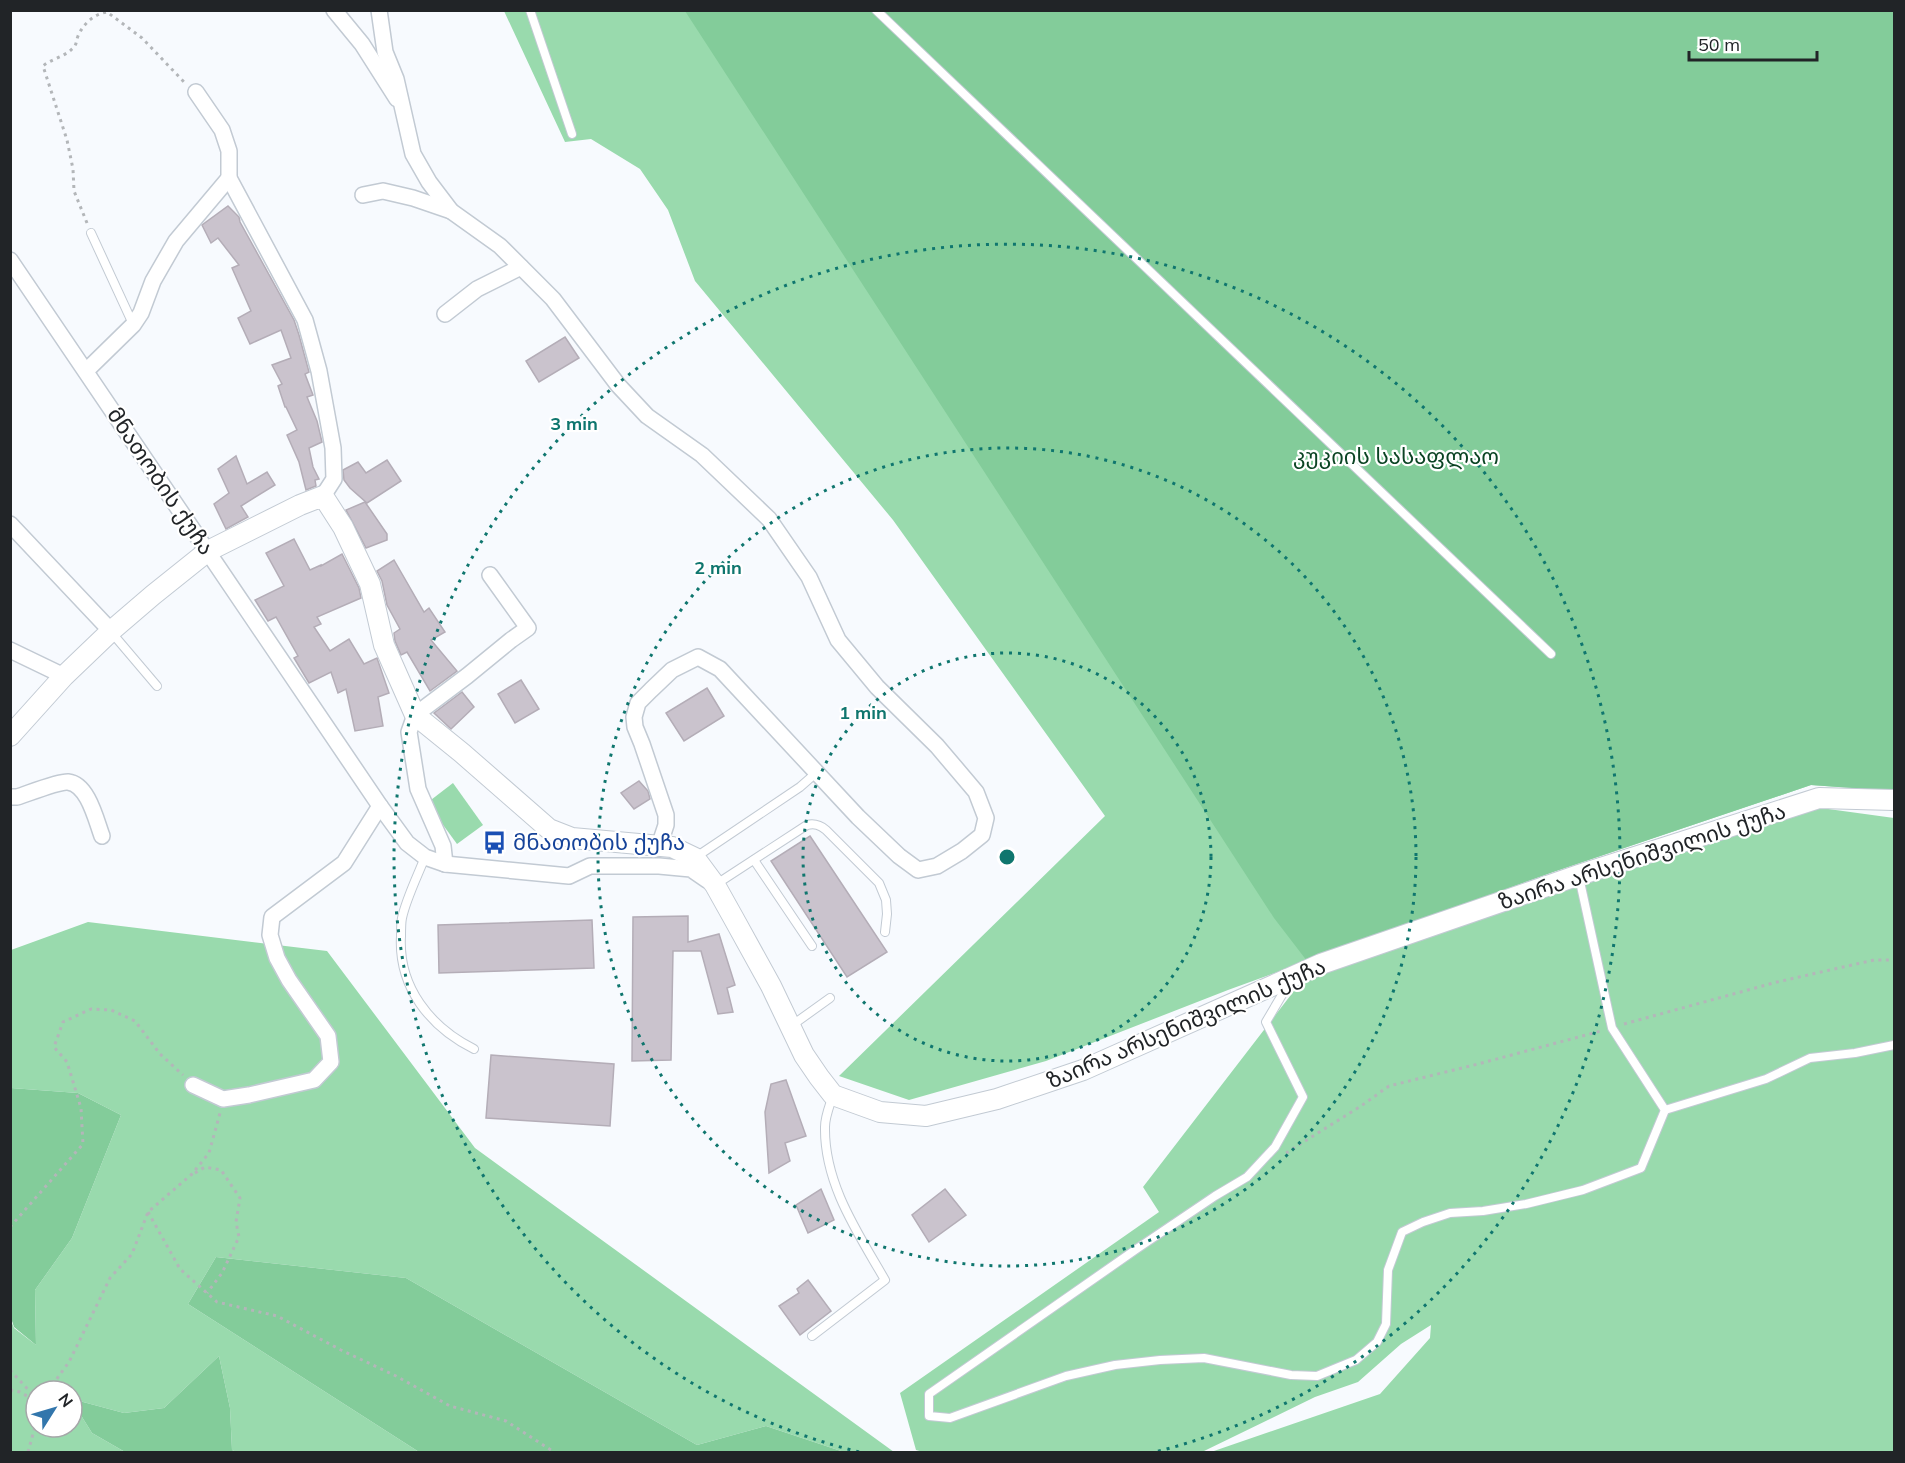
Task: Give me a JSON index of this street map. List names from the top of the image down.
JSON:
{
  "streets": {
    "street": ["მნათობის ქუჩა", "ზაირა არსენიშვილის ქუჩა"]
  },
  "parks": ["კუკიის სასაფლაო"],
  "places": {
    "bus stop": ["მნათობის ქუჩა"]
  },
  "scale_bar": "50 m",
  "north": "top right",
  "rings": ["3 min", "2 min", "1 min"]
}
